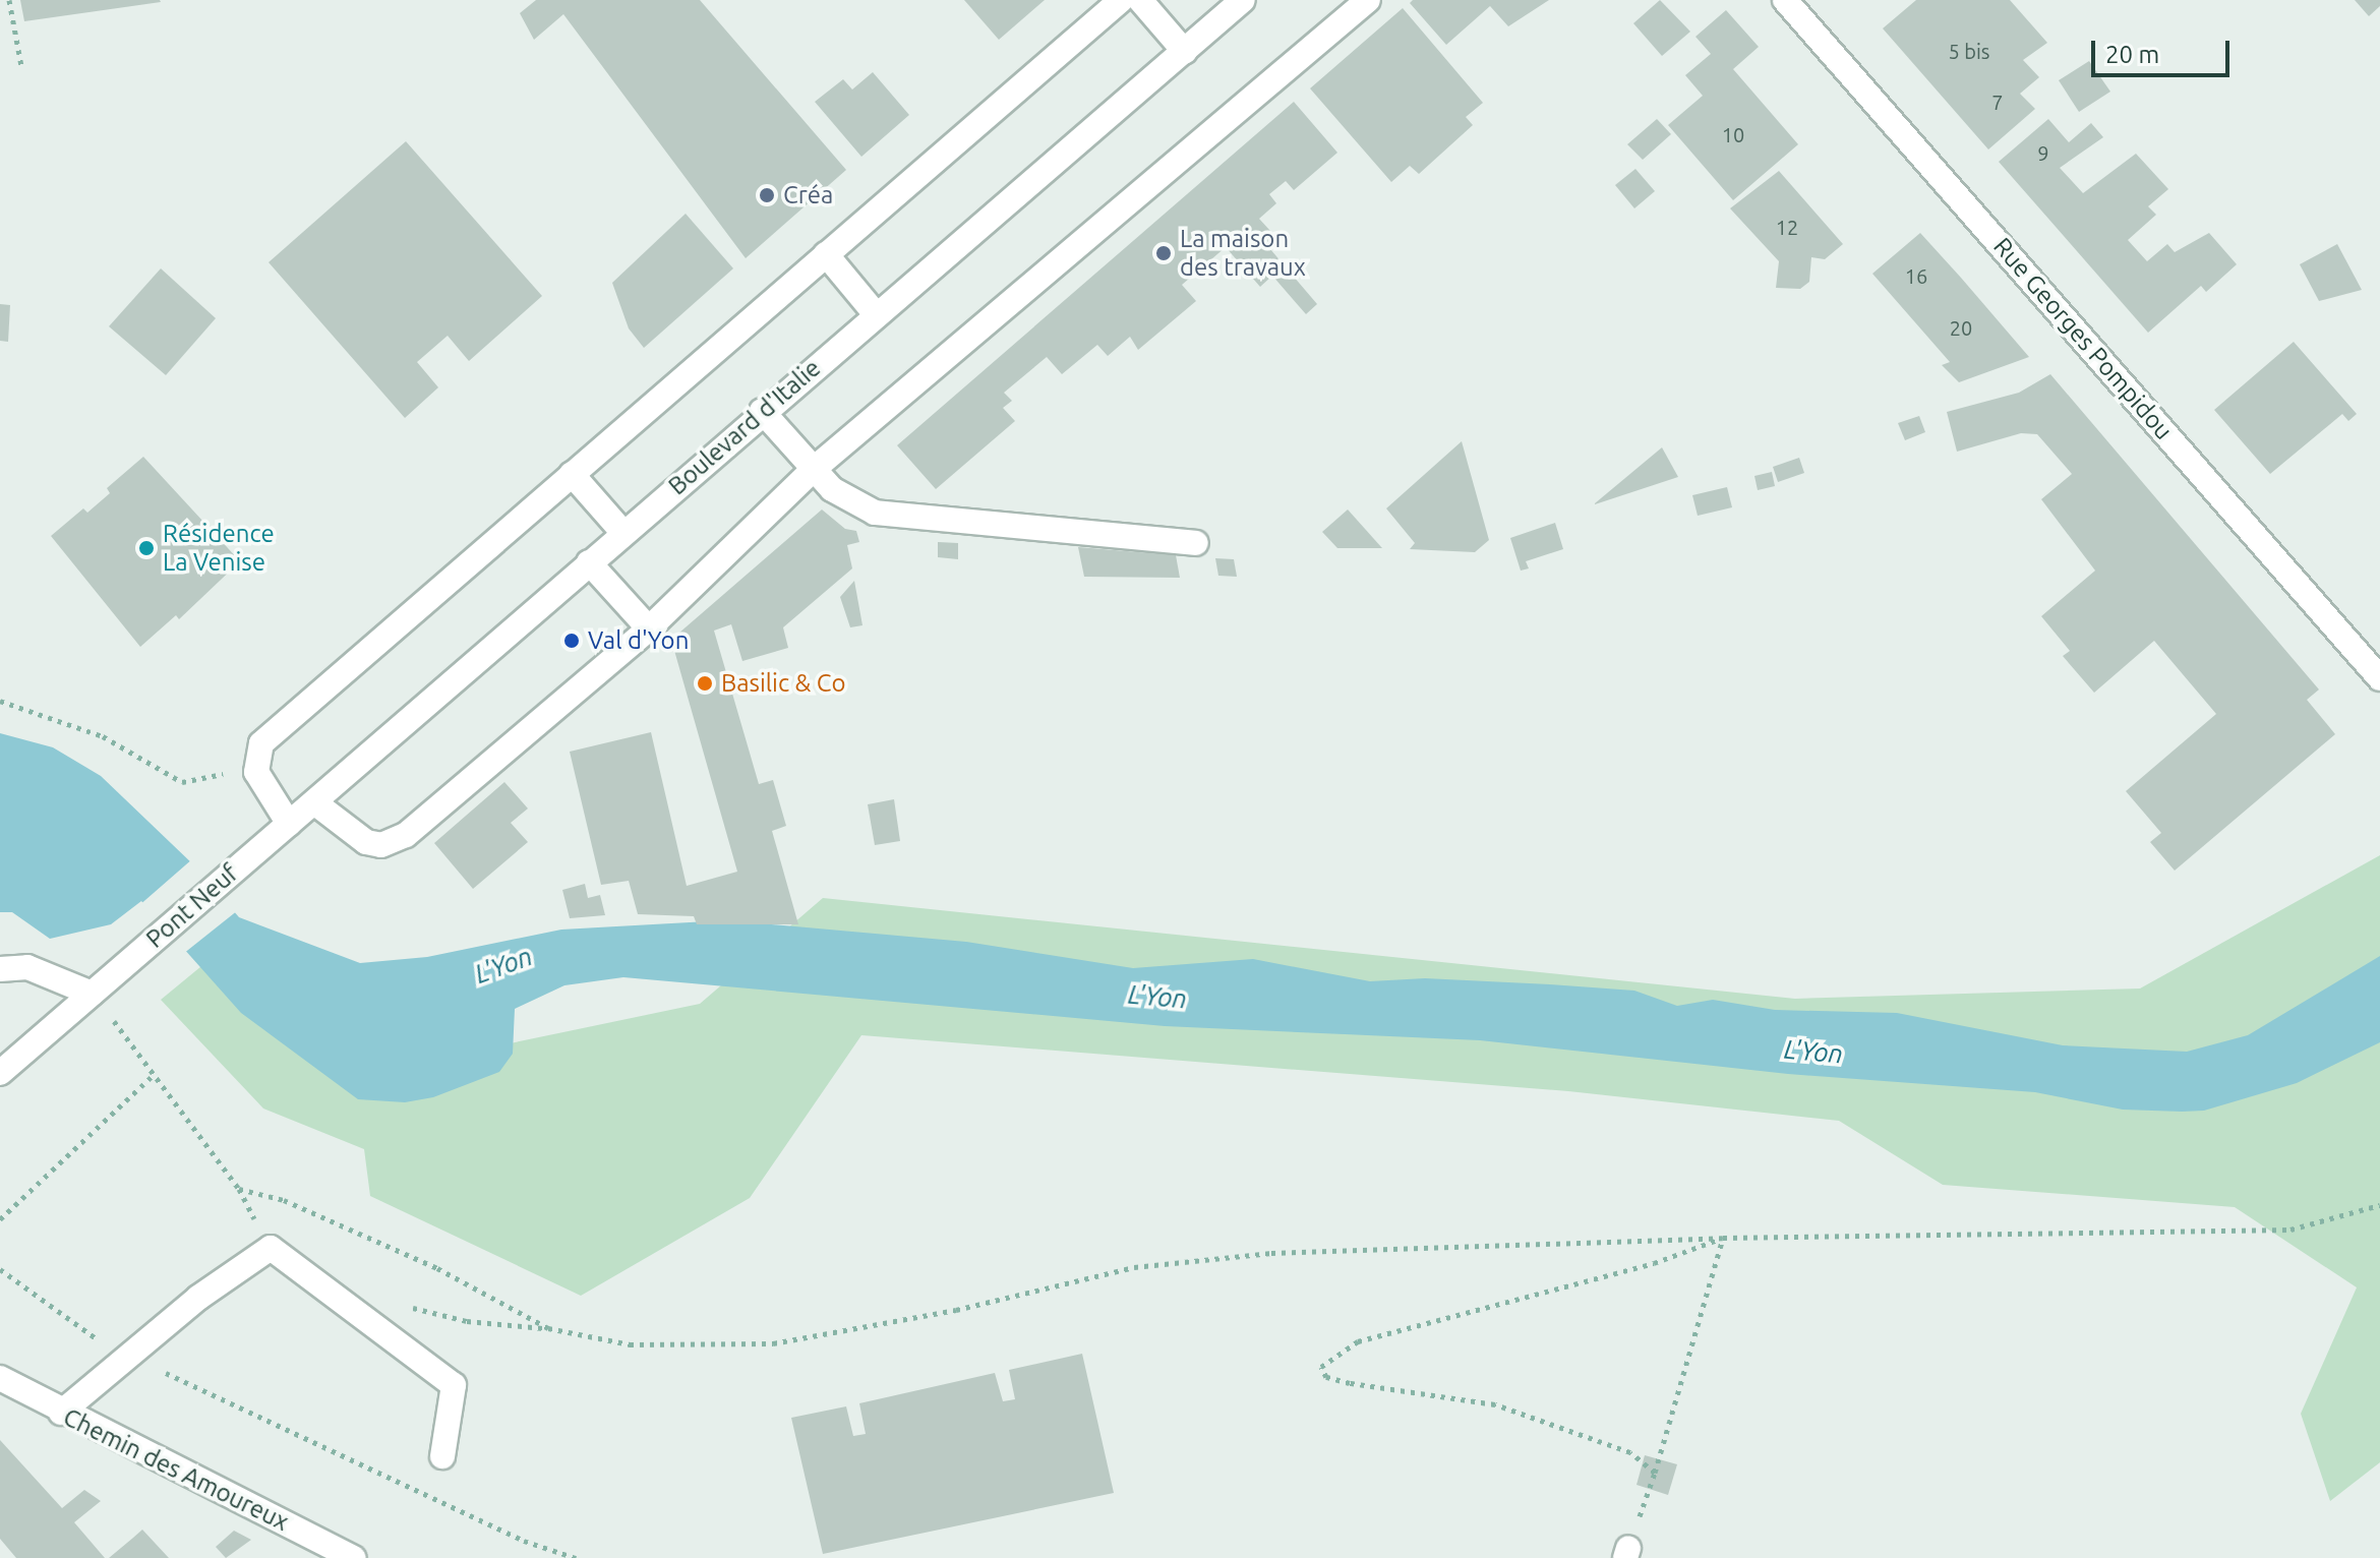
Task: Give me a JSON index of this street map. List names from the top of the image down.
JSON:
{
  "streets": {
    "main road": [
      "Rue Georges Pompidou",
      "Boulevard d'Italie",
      "Pont Neuf",
      "Chemin des Amoureux"
    ]
  },
  "crossings": [
    ["Boulevard d'Italie", "Pont Neuf"]
  ],
  "water": ["L'Yon"],
  "places": [
    "Créa",
    "La maison des travaux",
    "Résidence La Venise",
    "Val d'Yon",
    "Basilic & Co"
  ],
  "house_numbers": [
    "5 bis",
    "7",
    "10",
    "9",
    "12",
    "16",
    "20"
  ],
  "scale_bar": "20 m"
}
